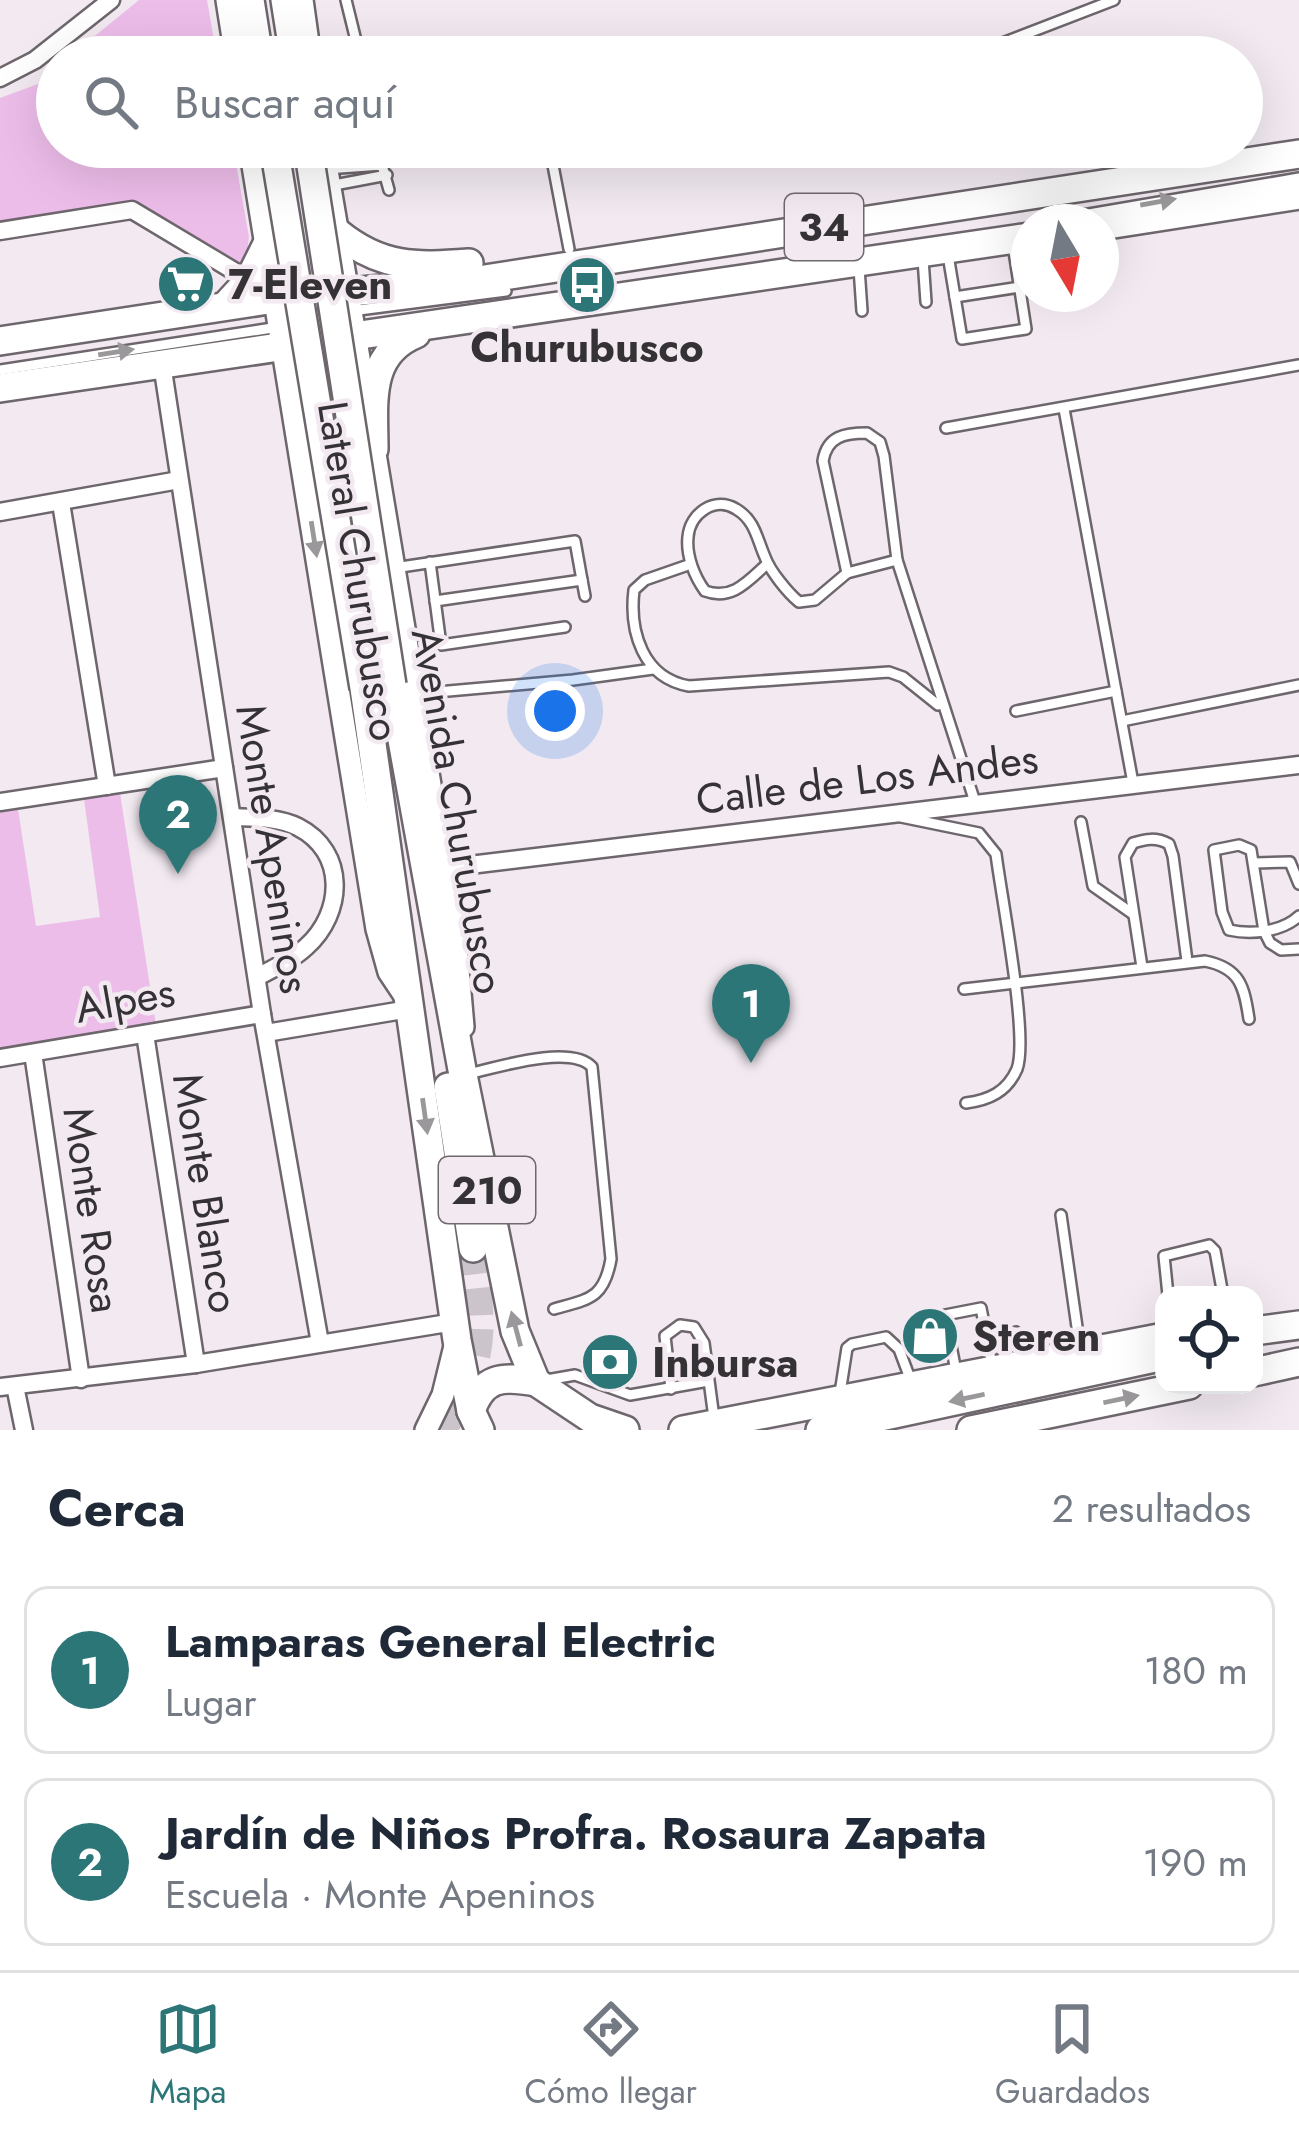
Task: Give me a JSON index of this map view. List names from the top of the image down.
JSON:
{
  "streets": {
    "main road": ["34", "Avenida Churubusco", "210"],
    "street": [
      "Lateral Churubusco",
      "Calle de Los Andes",
      "Monte Apeninos",
      "Alpes",
      "Monte Blanco",
      "Monte Rosa"
    ]
  },
  "crossings": [
    ["34", "Lateral Churubusco"],
    ["34", "Avenida Churubusco"],
    ["34", "Monte Apeninos"],
    ["Lateral Churubusco", "Calle de Los Andes"],
    ["Lateral Churubusco", "Avenida Churubusco"],
    ["Monte Apeninos", "Alpes"],
    ["Alpes", "Monte Blanco"],
    ["Alpes", "Monte Rosa"]
  ],
  "places": {
    "supermarket": ["7-Eleven"],
    "bus stop": ["Churubusco"],
    "shop": ["Steren"],
    "bank": ["Inbursa"]
  },
  "north": "bottom",
  "page": {
    "search": "Buscar aquí",
    "pins": ["2", "1"],
    "heading": ["Cerca", "2 resultados"],
    "list": [
      {
        "mark": "1",
        "name": "Lamparas General Electric",
        "note": "Lugar",
        "value": "180 m"
      },
      {
        "mark": "2",
        "name": "Jardín de Niños Profra. Rosaura Zapata",
        "note": "Escuela · Monte Apeninos",
        "value": "190 m"
      }
    ],
    "nav": ["Mapa", "Cómo llegar", "Guardados"]
  }
}
